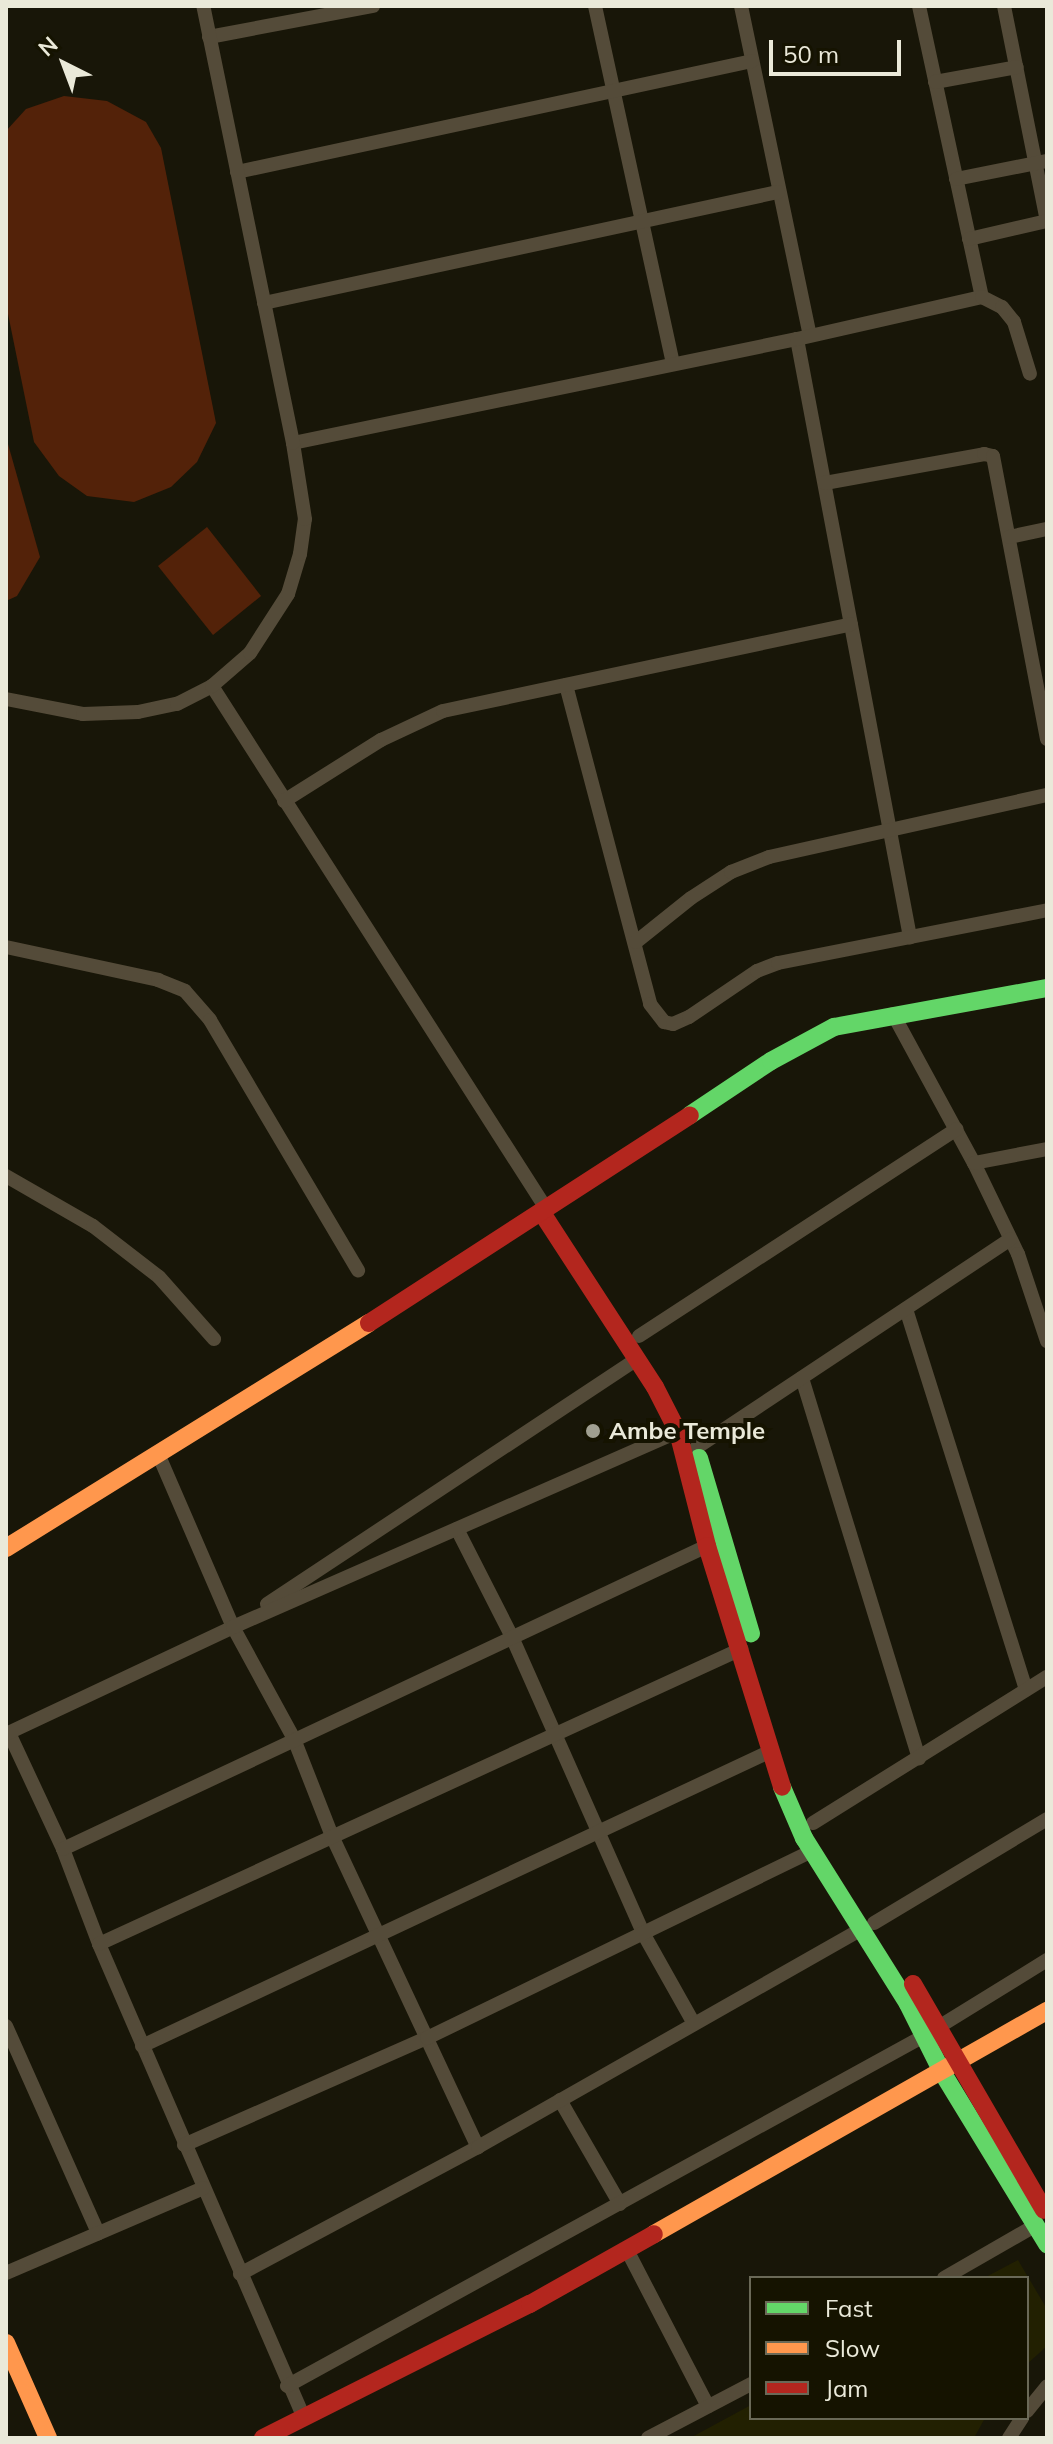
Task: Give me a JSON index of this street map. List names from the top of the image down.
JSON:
{
  "places": ["Ambe Temple"],
  "legend": ["Fast", "Slow", "Jam"],
  "scale_bar": "50 m",
  "north": "top left"
}
